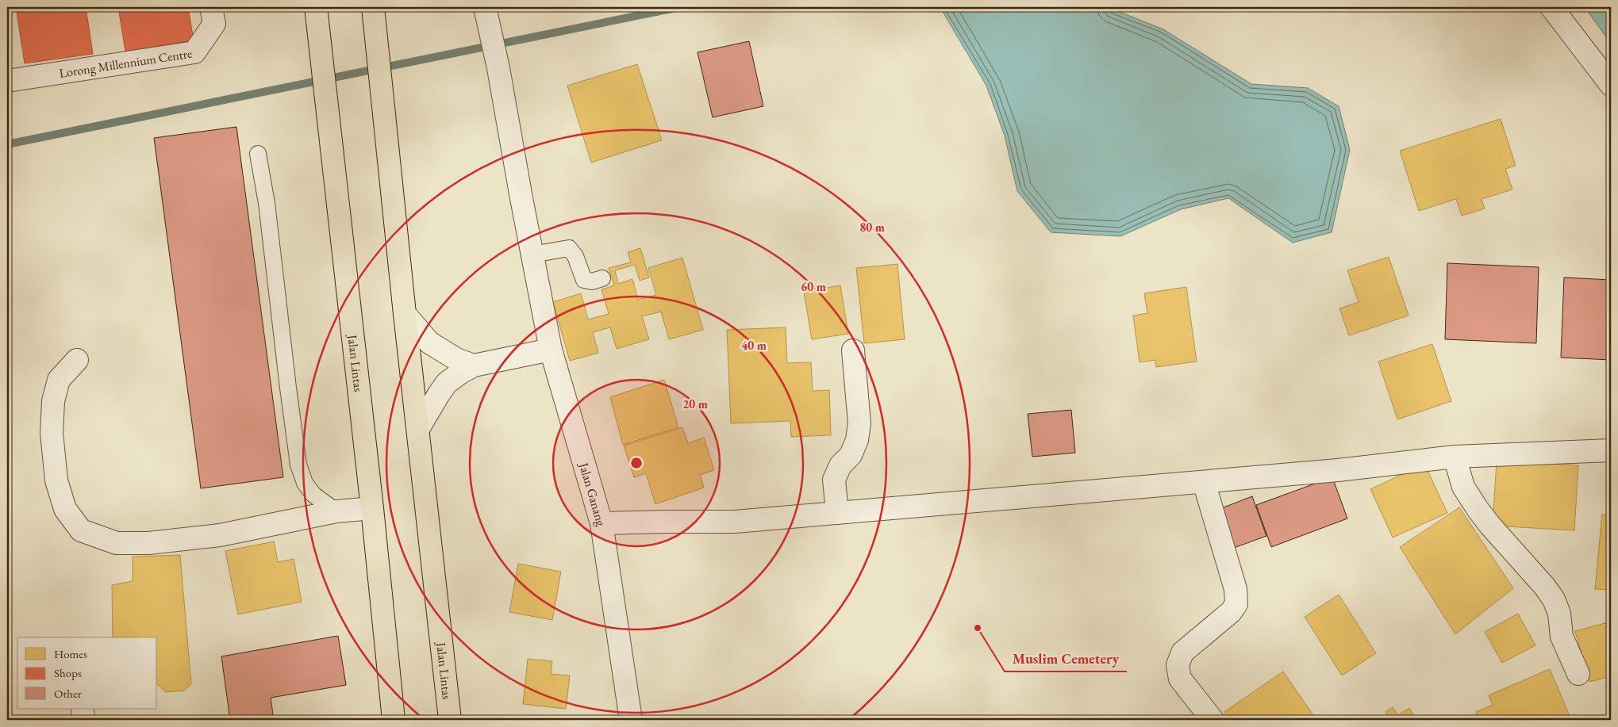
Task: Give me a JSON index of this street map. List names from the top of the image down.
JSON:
{
  "streets": {
    "highway": ["Jalan Lintas"],
    "street": ["Lorong Millennium Centre", "Jalan Ganang"]
  },
  "places": ["Muslim Cemetery"],
  "legend": ["Homes", "Shops", "Other"],
  "rings": [
    "80 m",
    "60 m",
    "40 m",
    "20 m"
  ]
}
